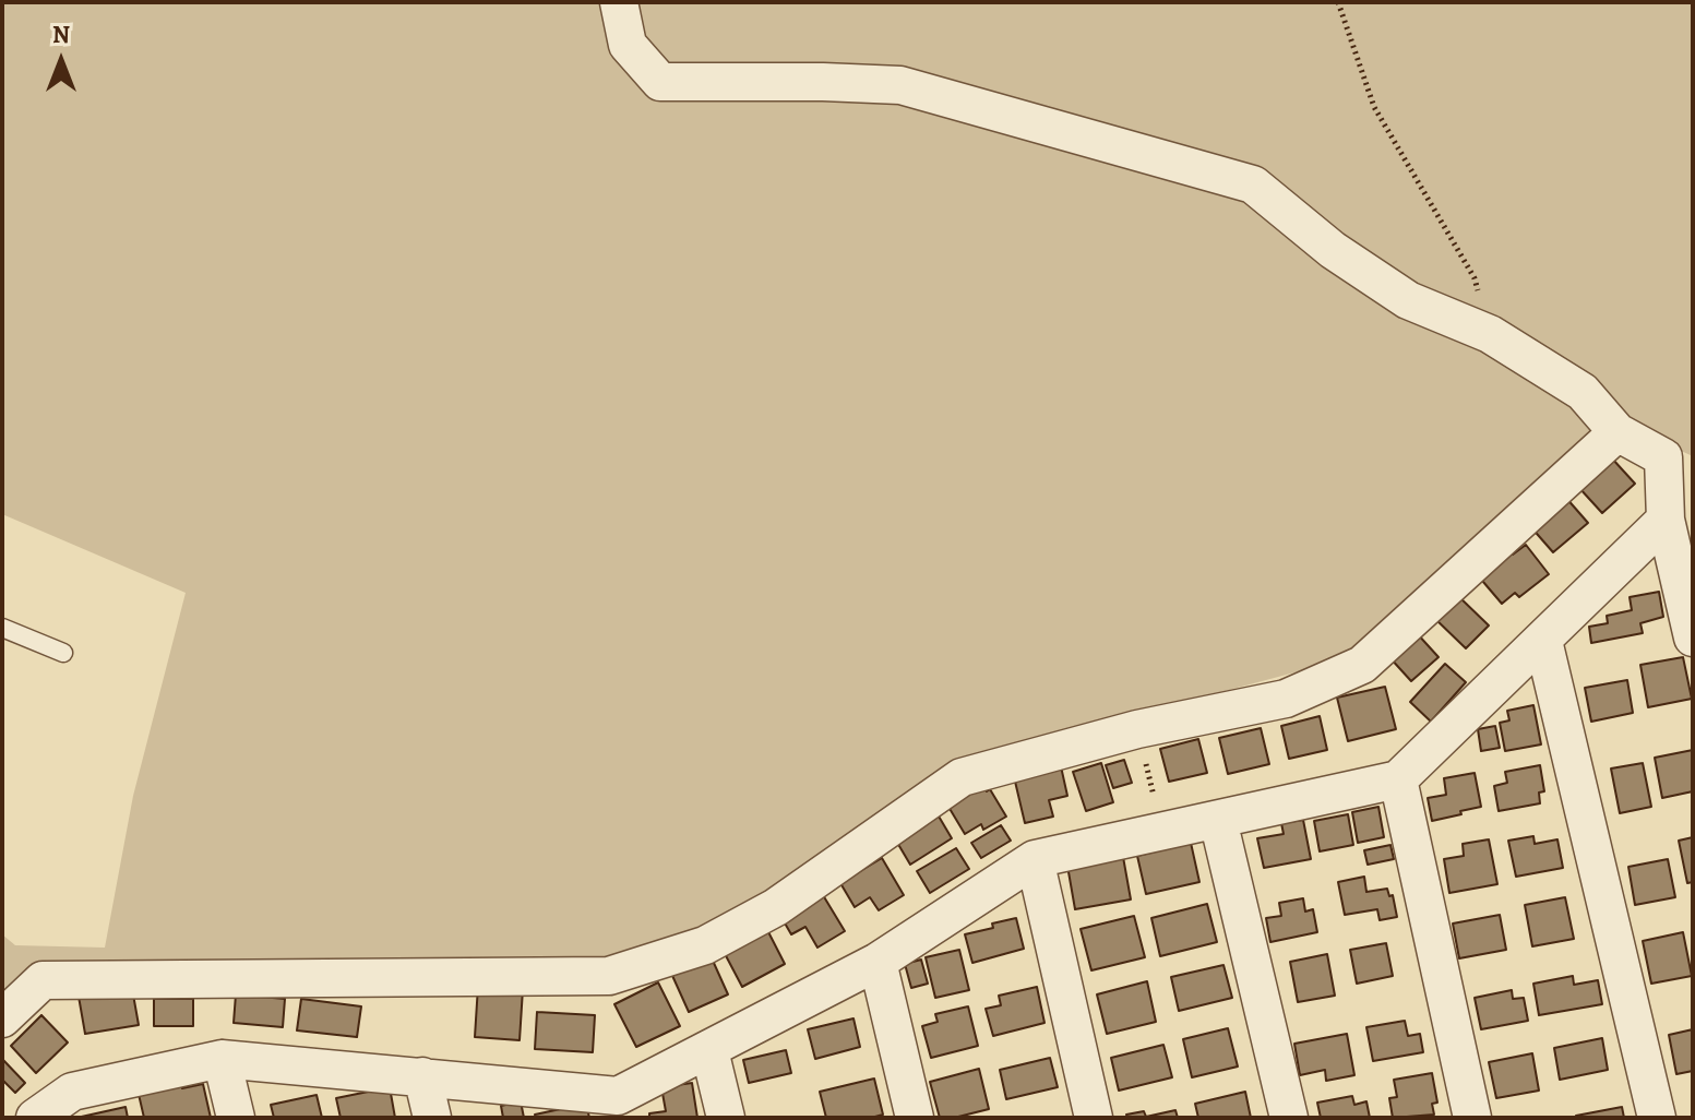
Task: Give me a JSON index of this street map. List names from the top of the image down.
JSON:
{
  "north": "top"
}
